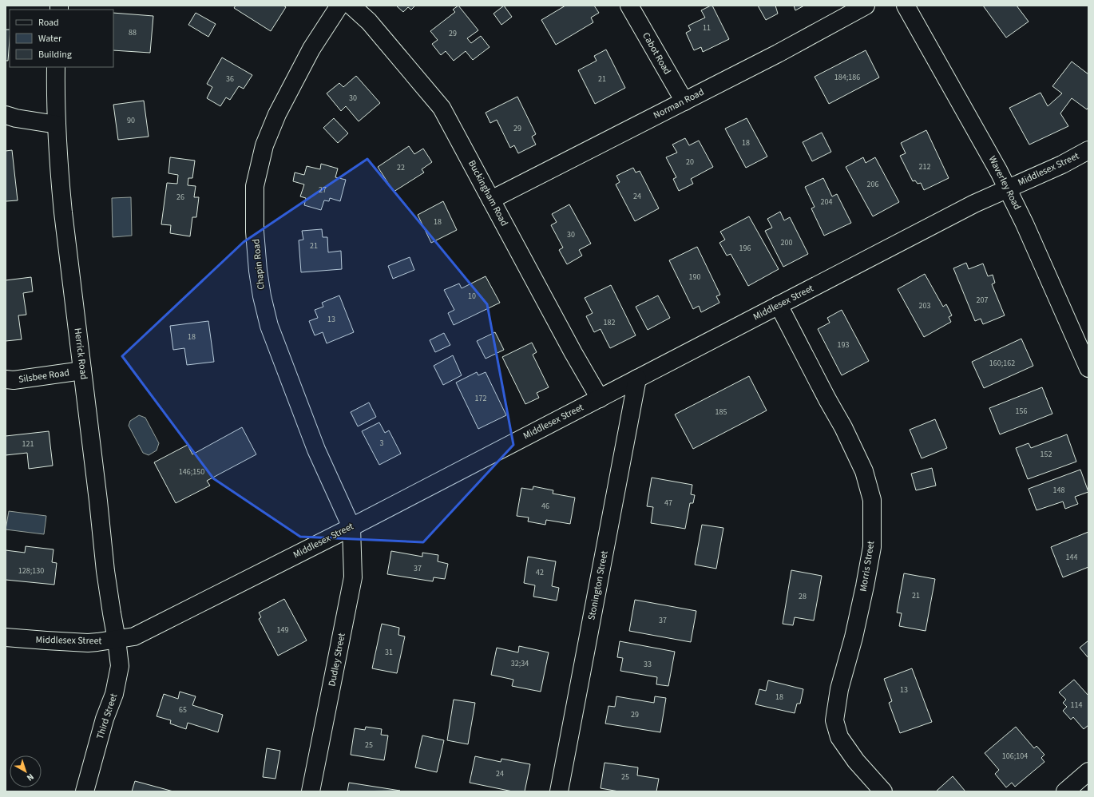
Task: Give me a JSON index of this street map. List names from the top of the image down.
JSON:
{
  "streets": {
    "street": [
      "Cabot Road",
      "Norman Road",
      "Middlesex Street",
      "Waverley Road",
      "Buckingham Road",
      "Chapin Road",
      "Herrick Road",
      "Silsbee Road",
      "Morris Street",
      "Stonington Street",
      "Dudley Street",
      "Third Street"
    ]
  },
  "crossings": [
    ["Cabot Road", "Norman Road"],
    ["Norman Road", "Buckingham Road"],
    ["Middlesex Street", "Waverley Road"],
    ["Middlesex Street", "Buckingham Road"],
    ["Middlesex Street", "Chapin Road"],
    ["Middlesex Street", "Herrick Road"],
    ["Middlesex Street", "Morris Street"],
    ["Middlesex Street", "Stonington Street"],
    ["Middlesex Street", "Dudley Street"],
    ["Middlesex Street", "Third Street"],
    ["Chapin Road", "Dudley Street"],
    ["Herrick Road", "Silsbee Road"],
    ["Herrick Road", "Third Street"]
  ],
  "house_numbers": [
    "11",
    "88",
    "29",
    "184;186",
    "36",
    "21",
    "30",
    "90",
    "29",
    "18",
    "20",
    "212",
    "22",
    "206",
    "27",
    "24",
    "26",
    "204",
    "18",
    "30",
    "200",
    "21",
    "196",
    "190",
    "10",
    "207",
    "203",
    "13",
    "182",
    "18",
    "193",
    "160;162",
    "172",
    "156",
    "185",
    "3",
    "121",
    "152",
    "146;150",
    "148",
    "47",
    "46",
    "144",
    "37",
    "128;130",
    "42",
    "21",
    "28",
    "37",
    "149",
    "31",
    "32;34",
    "33",
    "13",
    "18",
    "114",
    "65",
    "29",
    "25",
    "106;104",
    "24",
    "25"
  ],
  "legend": ["Road", "Water", "Building"],
  "north": "bottom right"
}
